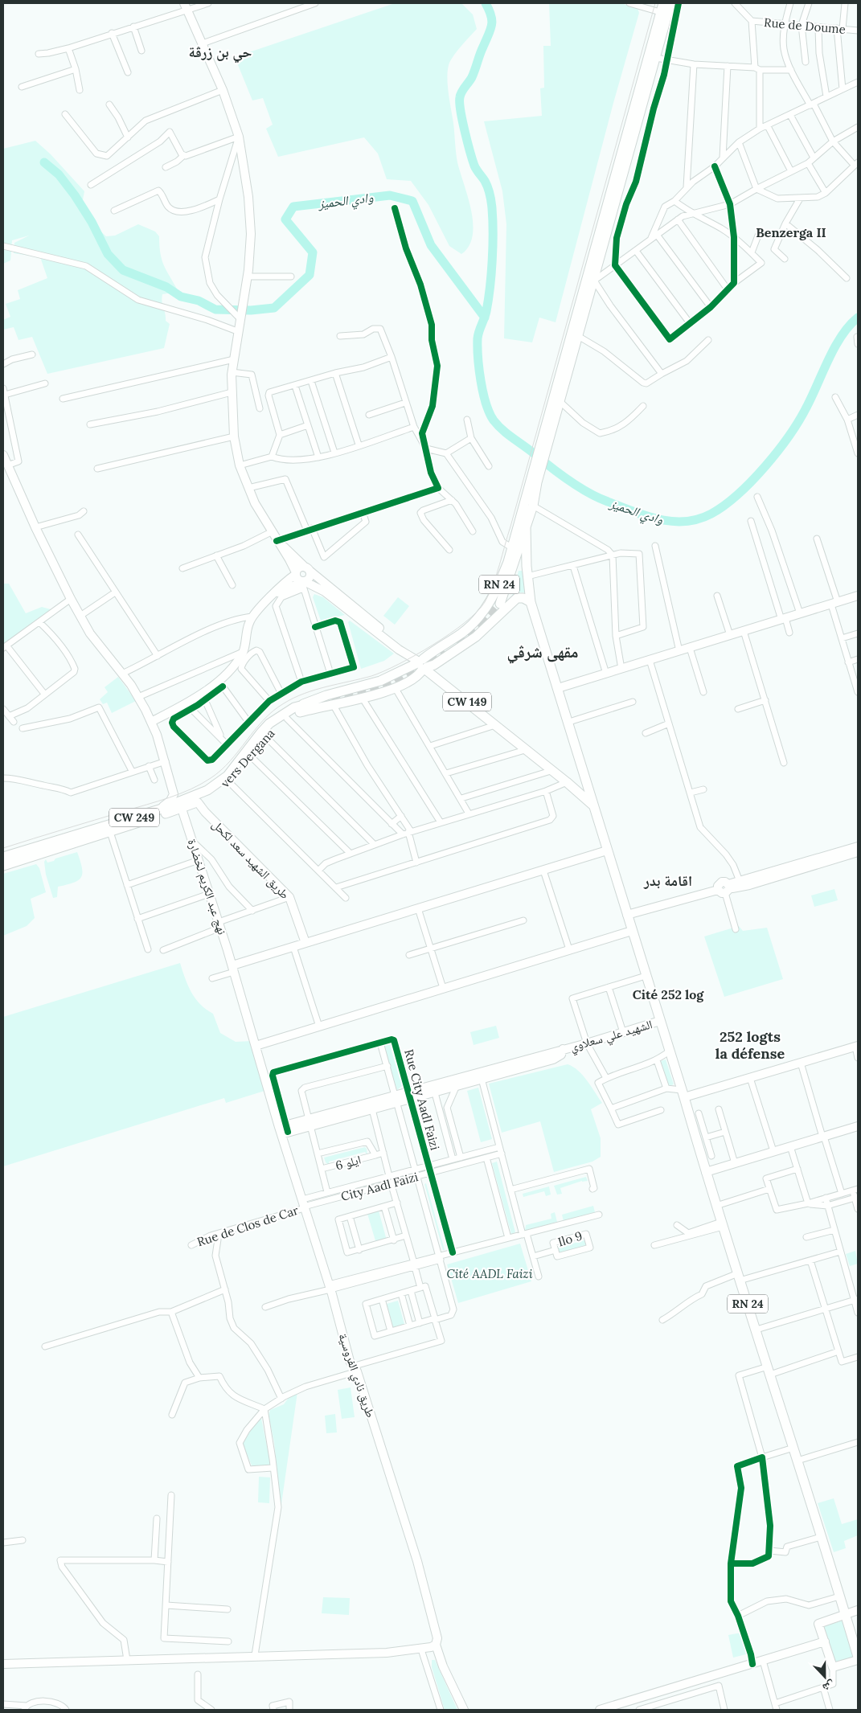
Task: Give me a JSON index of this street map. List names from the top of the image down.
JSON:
{
  "streets": {
    "main road": [
      "RN 24",
      "CW 149",
      "vers Dergana",
      "CW 249",
      "طريق الشهيد سعد لكحل",
      "نهج عبد الكريم لخضارة",
      "الشهيد علي سعلاوي",
      "Rue City Aadl Faizi",
      "طريق نادي الفروسية"
    ],
    "street": [
      "Rue de Doume",
      "ايلو 6",
      "City Aadl Faizi",
      "Rue de Clos de Car",
      "Ilo 9"
    ]
  },
  "crossings": [
    ["RN 24", "CW 149"],
    ["RN 24", "الشهيد علي سعلاوي"],
    ["vers Dergana", "CW 249"],
    ["vers Dergana", "طريق الشهيد سعد لكحل"],
    ["vers Dergana", "نهج عبد الكريم لخضارة"],
    ["نهج عبد الكريم لخضارة", "طريق نادي الفروسية"],
    ["الشهيد علي سعلاوي", "Rue City Aadl Faizi"],
    ["Rue City Aadl Faizi", "ايلو 6"],
    ["Rue City Aadl Faizi", "City Aadl Faizi"],
    ["Rue City Aadl Faizi", "Rue de Clos de Car"],
    ["Rue City Aadl Faizi", "طريق نادي الفروسية"],
    ["City Aadl Faizi", "Rue de Clos de Car"],
    ["City Aadl Faizi", "طريق نادي الفروسية"],
    ["Rue de Clos de Car", "طريق نادي الفروسية"]
  ],
  "districts": [
    "حي بن زرڤة",
    "Benzerga II",
    "مقهى شرڨي",
    "اقامة بدر",
    "Cité 252 log",
    "252 logts la défense"
  ],
  "water": ["وادي الحميز"],
  "parks": ["Cité AADL Faizi"],
  "north": "bottom"
}
